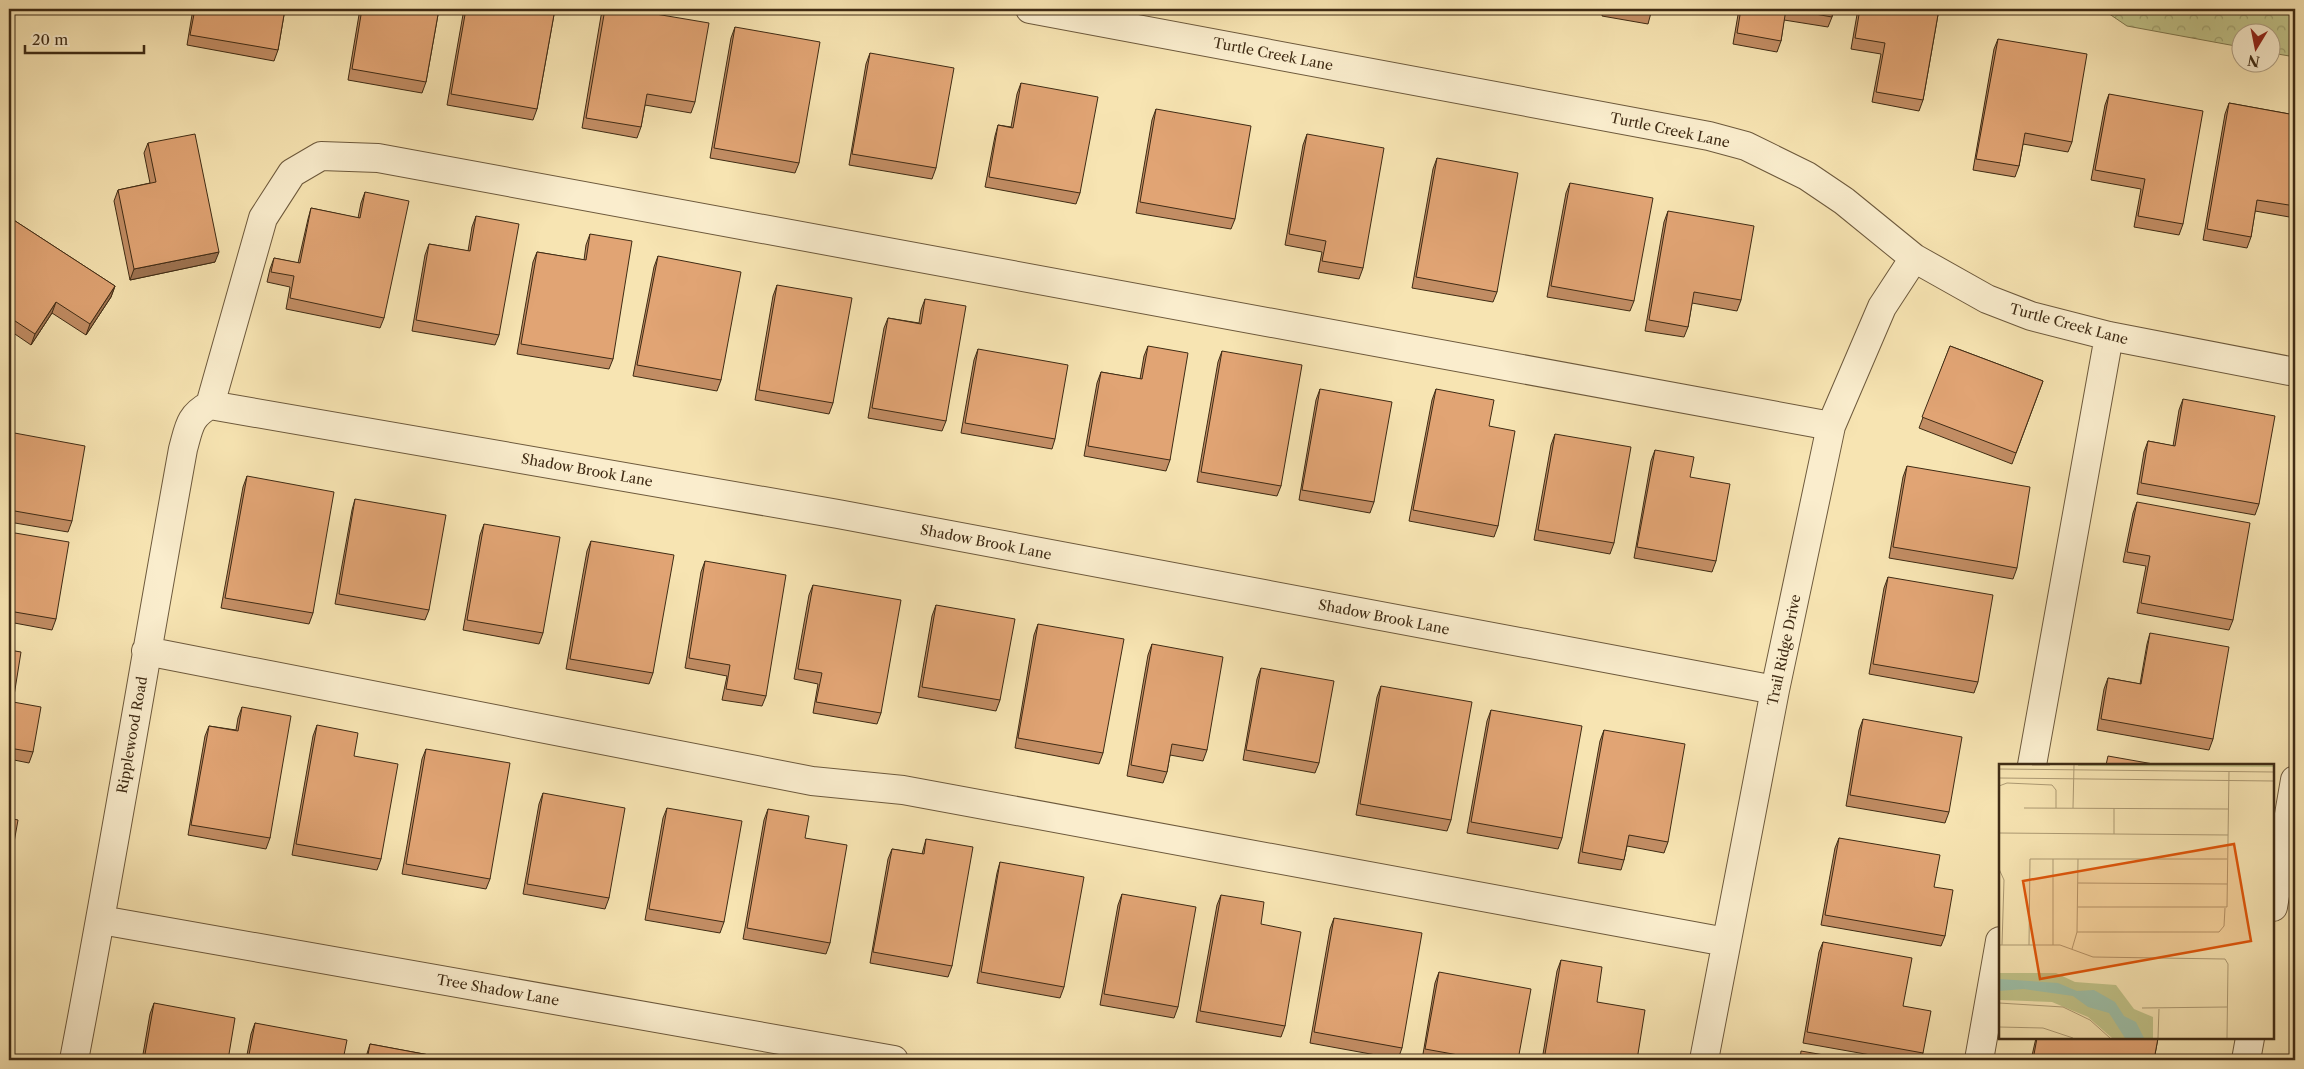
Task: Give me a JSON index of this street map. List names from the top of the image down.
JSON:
{
  "streets": {
    "street": [
      "Turtle Creek Lane",
      "Shadow Brook Lane",
      "Trail Ridge Drive",
      "Ripplewood Road",
      "Tree Shadow Lane"
    ]
  },
  "crossings": [
    ["Turtle Creek Lane", "Trail Ridge Drive"],
    ["Shadow Brook Lane", "Trail Ridge Drive"],
    ["Shadow Brook Lane", "Ripplewood Road"],
    ["Trail Ridge Drive", "Ripplewood Road"],
    ["Ripplewood Road", "Tree Shadow Lane"]
  ],
  "scale_bar": "20 m",
  "north": "bottom"
}
